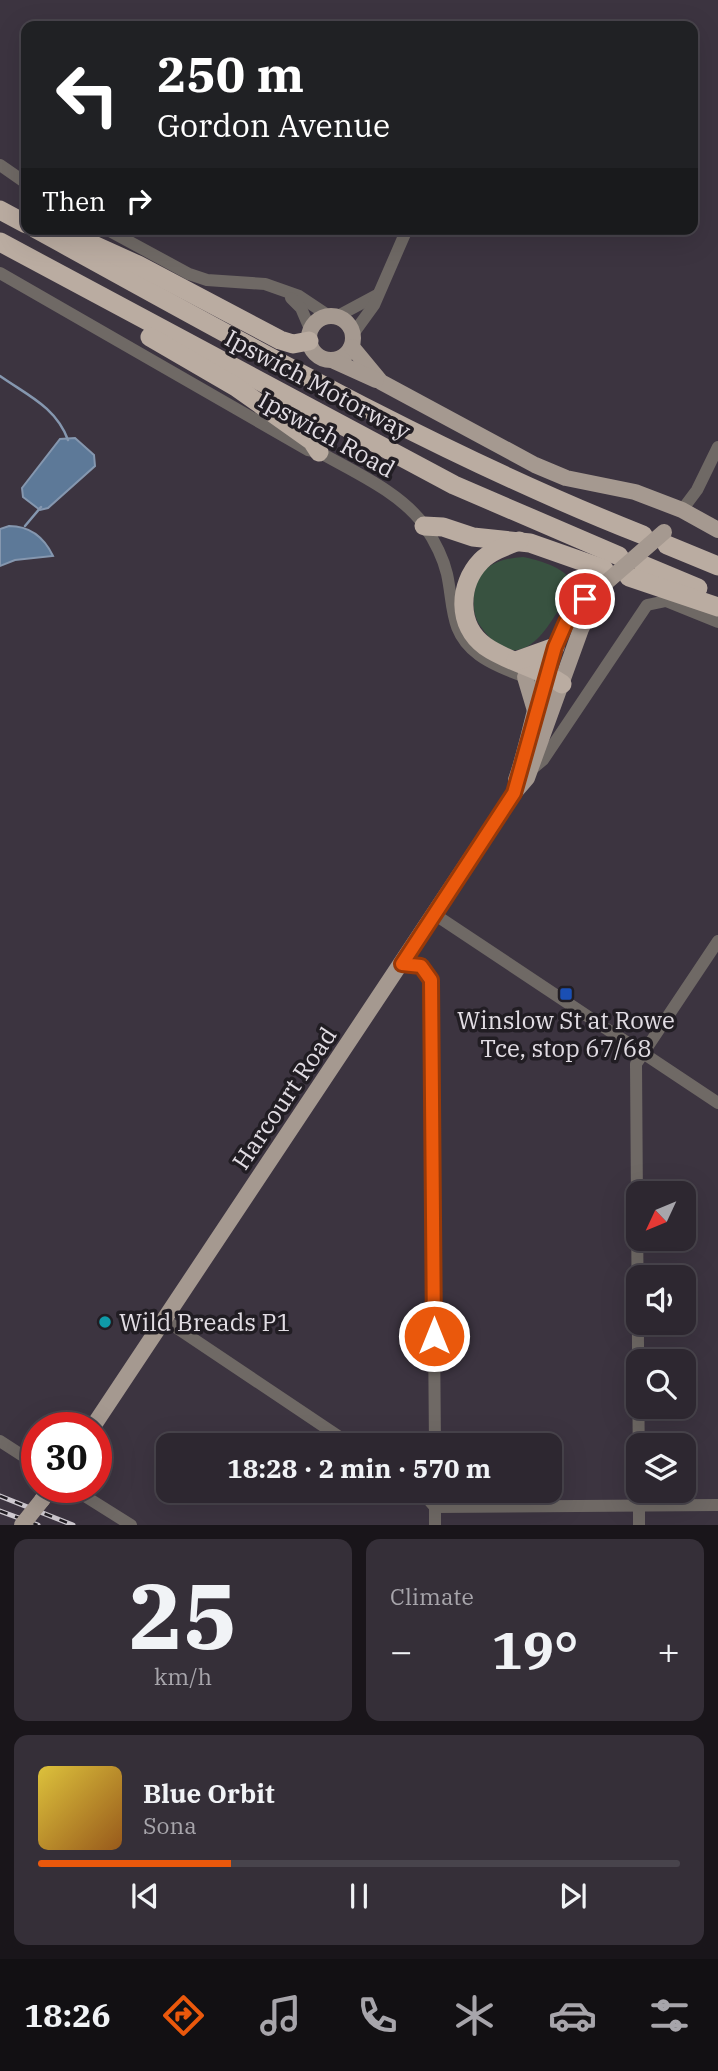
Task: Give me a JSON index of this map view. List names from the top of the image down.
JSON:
{
  "streets": {
    "highway": ["Ipswich Motorway"],
    "main road": ["Harcourt Road"],
    "street": ["Ipswich Road"]
  },
  "crossings": [
    ["Ipswich Motorway", "Harcourt Road"]
  ],
  "places": {
    "transit": ["Winslow St at Rowe Tce, stop 67/68"],
    "other": ["Wild Breads P1"]
  },
  "north": "bottom left",
  "page": {
    "turn": ["250 m", "Gordon Avenue"],
    "then": "Then",
    "limit": "30",
    "trip": "18:28 · 2 min · 570 m",
    "tile": [
      ["25", "km/h"],
      "Climate"
    ],
    "heat": ["−", "19°", "+"],
    "song": ["Blue Orbit", "Sona"],
    "tabs": "18:26"
  }
}
